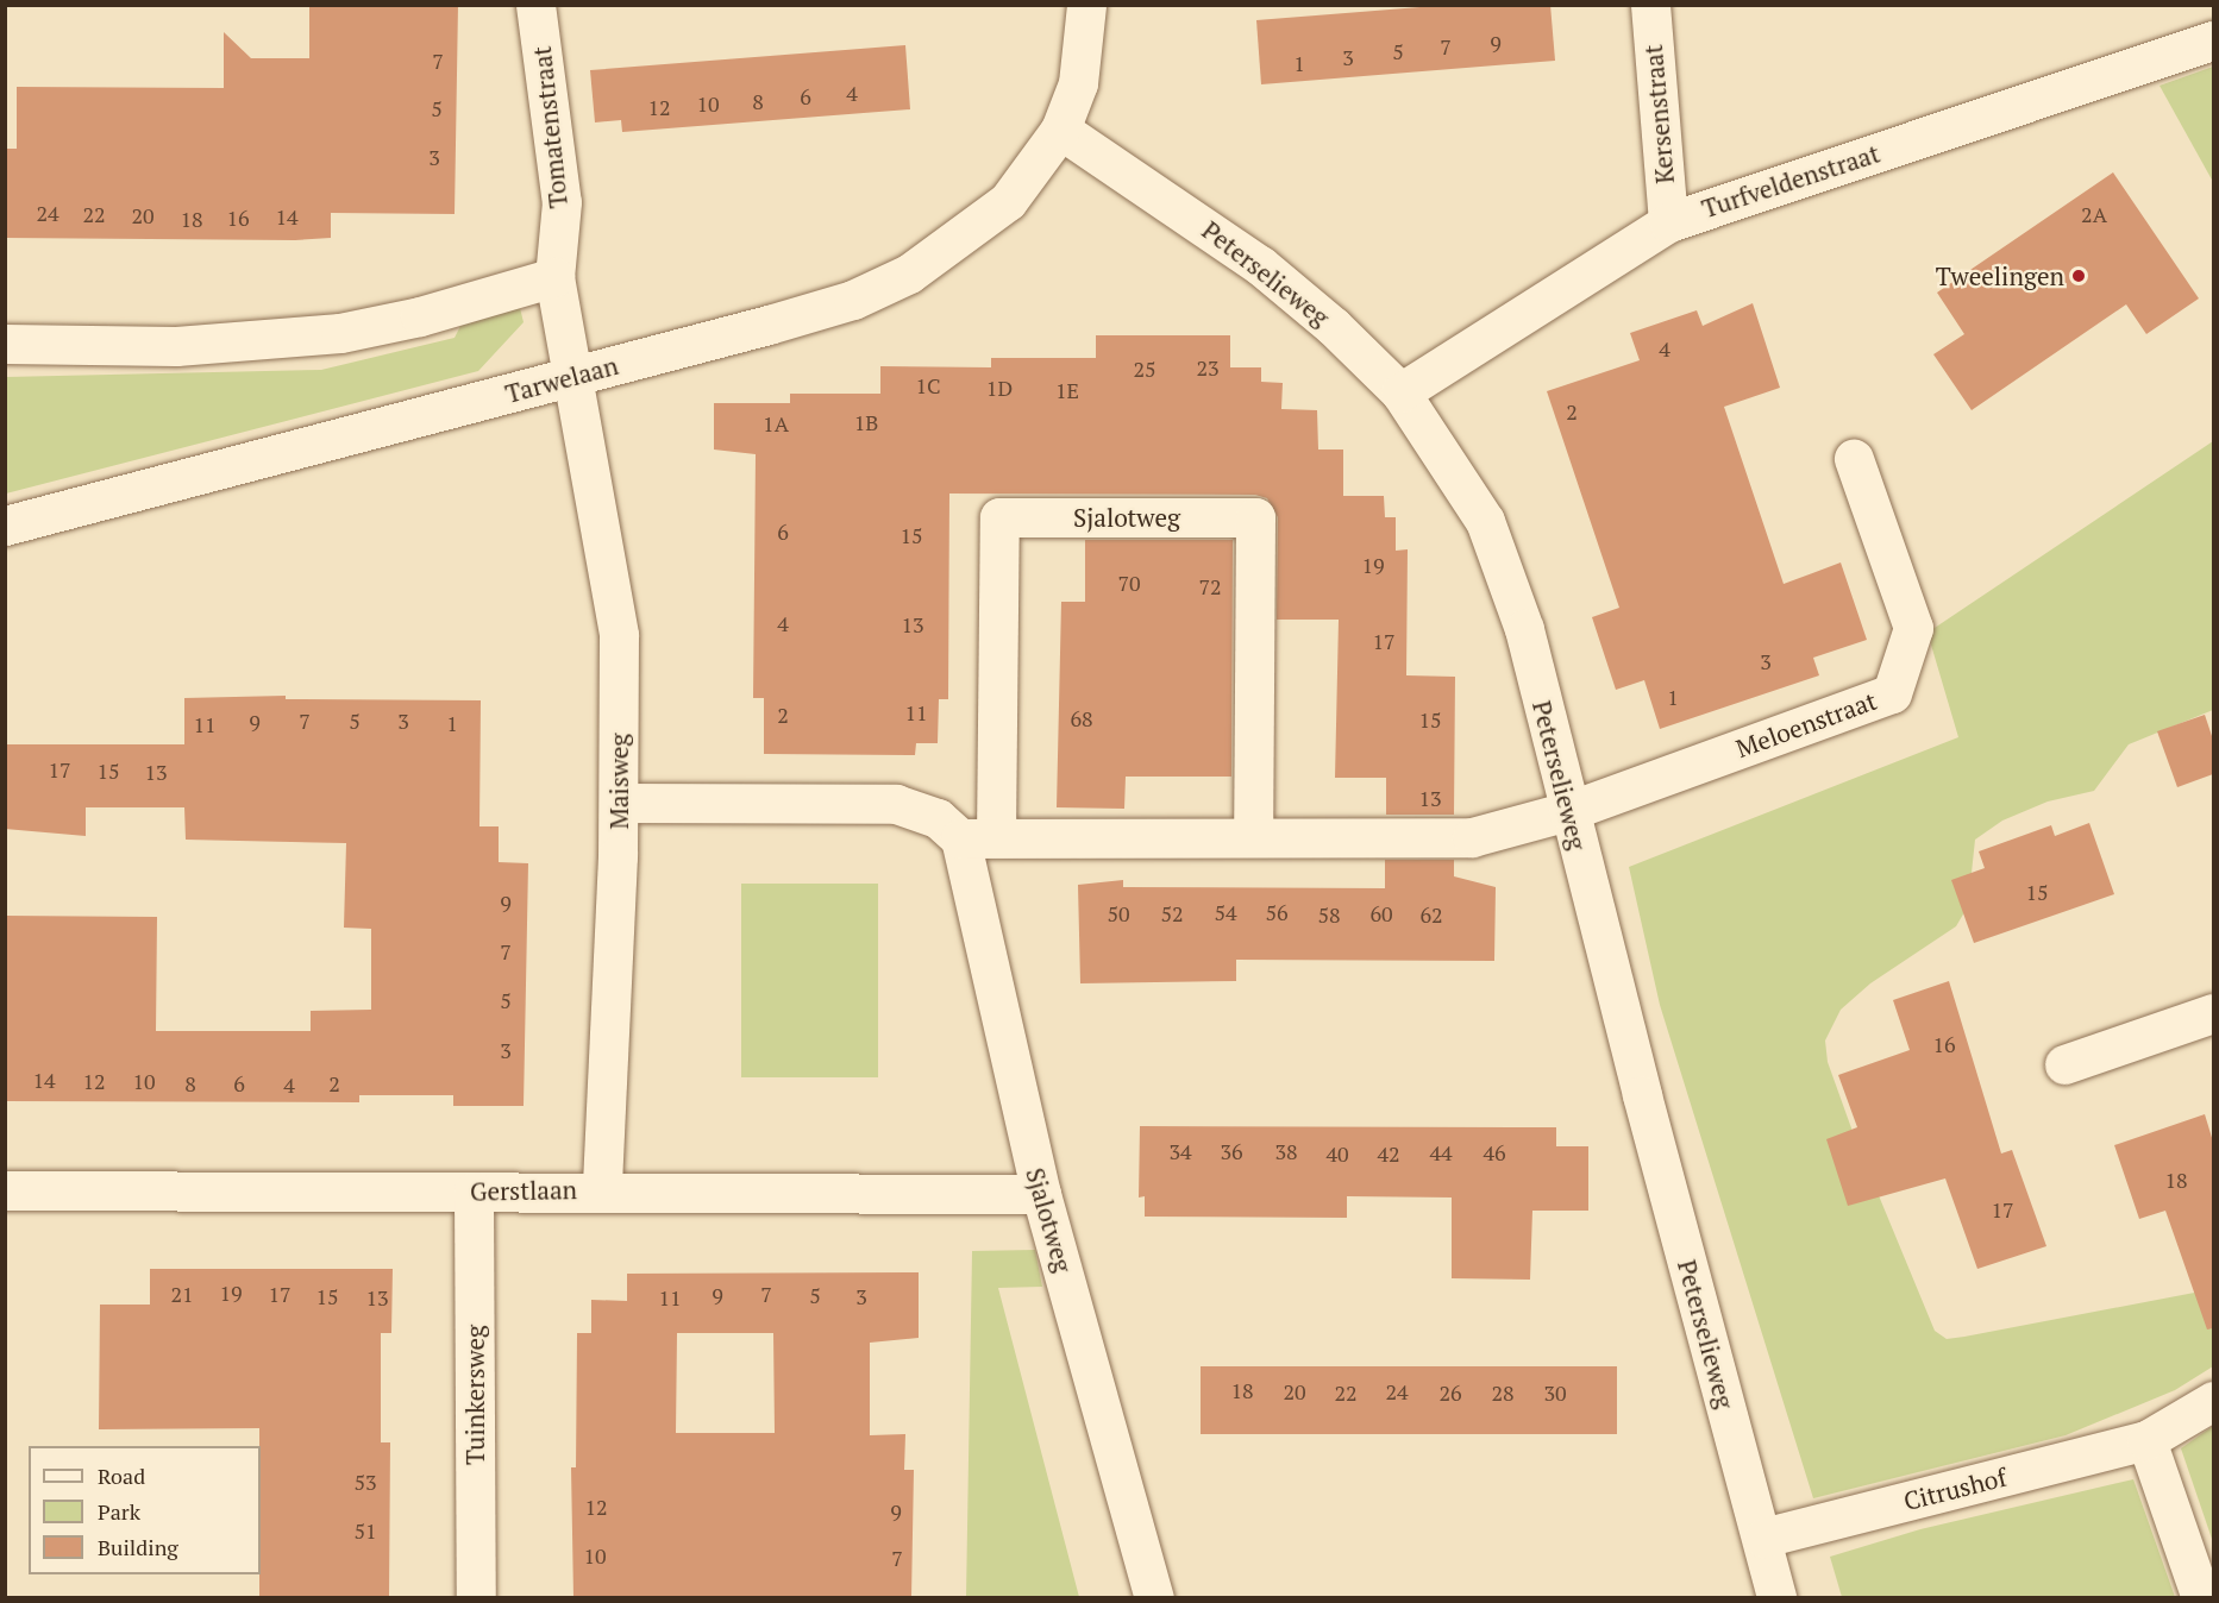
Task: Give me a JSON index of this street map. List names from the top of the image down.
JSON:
{
  "streets": {
    "street": [
      "Kersenstraat",
      "Tomatenstraat",
      "Turfveldenstraat",
      "Peterselieweg",
      "Tarwelaan",
      "Sjalotweg",
      "Meloenstraat",
      "Maisweg",
      "Gerstlaan",
      "Tuinkersweg",
      "Citrushof"
    ]
  },
  "crossings": [
    ["Kersenstraat", "Turfveldenstraat"],
    ["Tomatenstraat", "Tarwelaan"],
    ["Tomatenstraat", "Maisweg"],
    ["Turfveldenstraat", "Peterselieweg"],
    ["Peterselieweg", "Tarwelaan"],
    ["Peterselieweg", "Meloenstraat"],
    ["Peterselieweg", "Citrushof"],
    ["Tarwelaan", "Maisweg"],
    ["Sjalotweg", "Gerstlaan"],
    ["Maisweg", "Gerstlaan"],
    ["Gerstlaan", "Tuinkersweg"]
  ],
  "places": ["Tweelingen"],
  "house_numbers": [
    "9",
    "7",
    "5",
    "3",
    "7",
    "1",
    "4",
    "6",
    "8",
    "10",
    "12",
    "5",
    "3",
    "24",
    "22",
    "2A",
    "20",
    "14",
    "16",
    "18",
    "4",
    "23",
    "25",
    "1C",
    "1D",
    "1E",
    "2",
    "1B",
    "1A",
    "6",
    "15",
    "19",
    "70",
    "72",
    "4",
    "13",
    "17",
    "3",
    "1",
    "11",
    "2",
    "68",
    "15",
    "7",
    "5",
    "3",
    "9",
    "1",
    "11",
    "17",
    "15",
    "13",
    "13",
    "15",
    "9",
    "54",
    "56",
    "50",
    "52",
    "60",
    "58",
    "62",
    "7",
    "5",
    "16",
    "3",
    "14",
    "12",
    "10",
    "8",
    "6",
    "2",
    "4",
    "34",
    "36",
    "38",
    "44",
    "46",
    "40",
    "42",
    "18",
    "17",
    "19",
    "21",
    "17",
    "7",
    "9",
    "5",
    "15",
    "3",
    "13",
    "11",
    "18",
    "20",
    "24",
    "22",
    "26",
    "28",
    "30",
    "53",
    "12",
    "9",
    "51",
    "10",
    "7"
  ],
  "legend": ["Road", "Park", "Building"]
}
